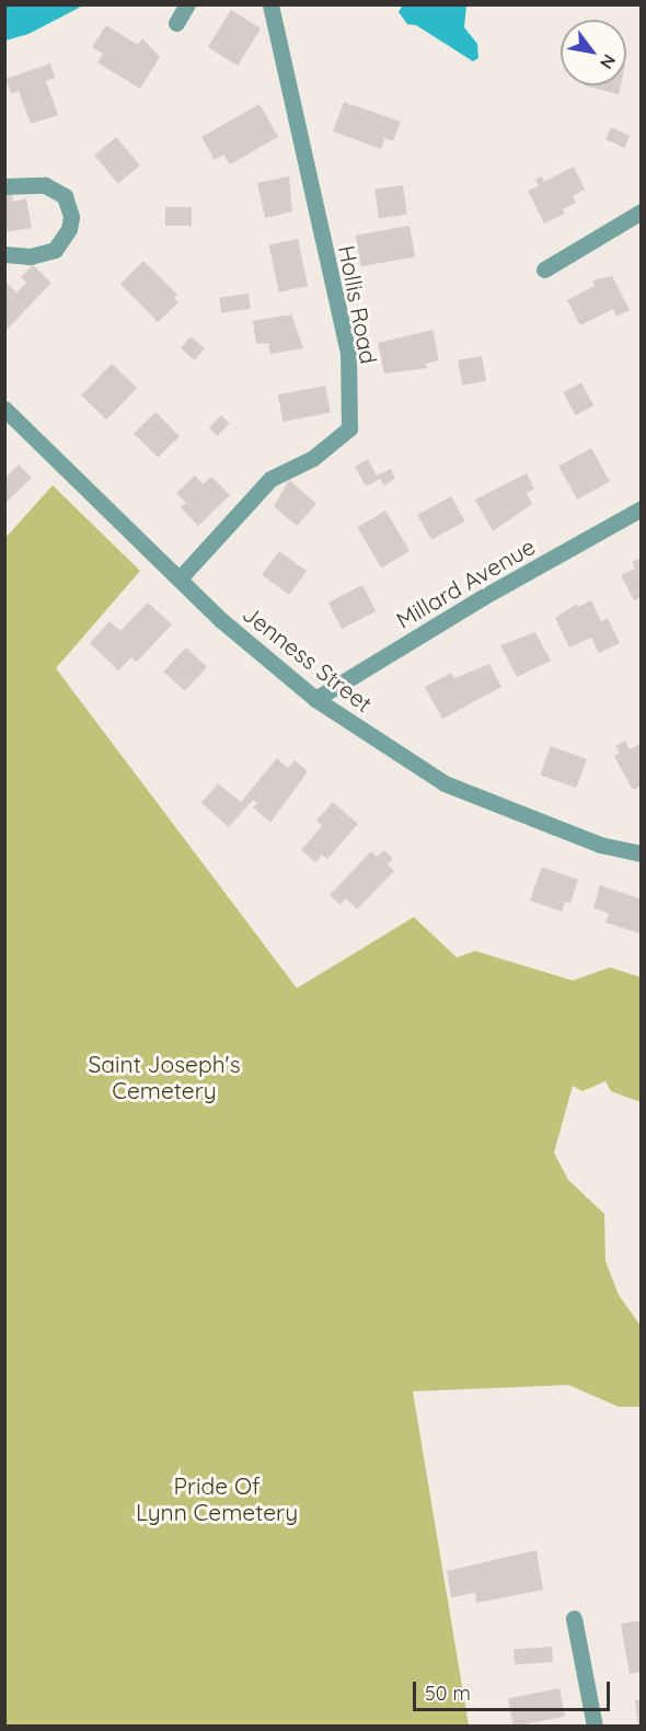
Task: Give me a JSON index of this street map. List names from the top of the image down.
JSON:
{
  "streets": {
    "street": ["Hollis Road", "Millard Avenue", "Jenness Street"]
  },
  "crossings": [
    ["Hollis Road", "Jenness Street"],
    ["Millard Avenue", "Jenness Street"]
  ],
  "parks": ["Saint Joseph's Cemetery", "Pride Of Lynn Cemetery"],
  "scale_bar": "50 m",
  "north": "bottom right"
}
